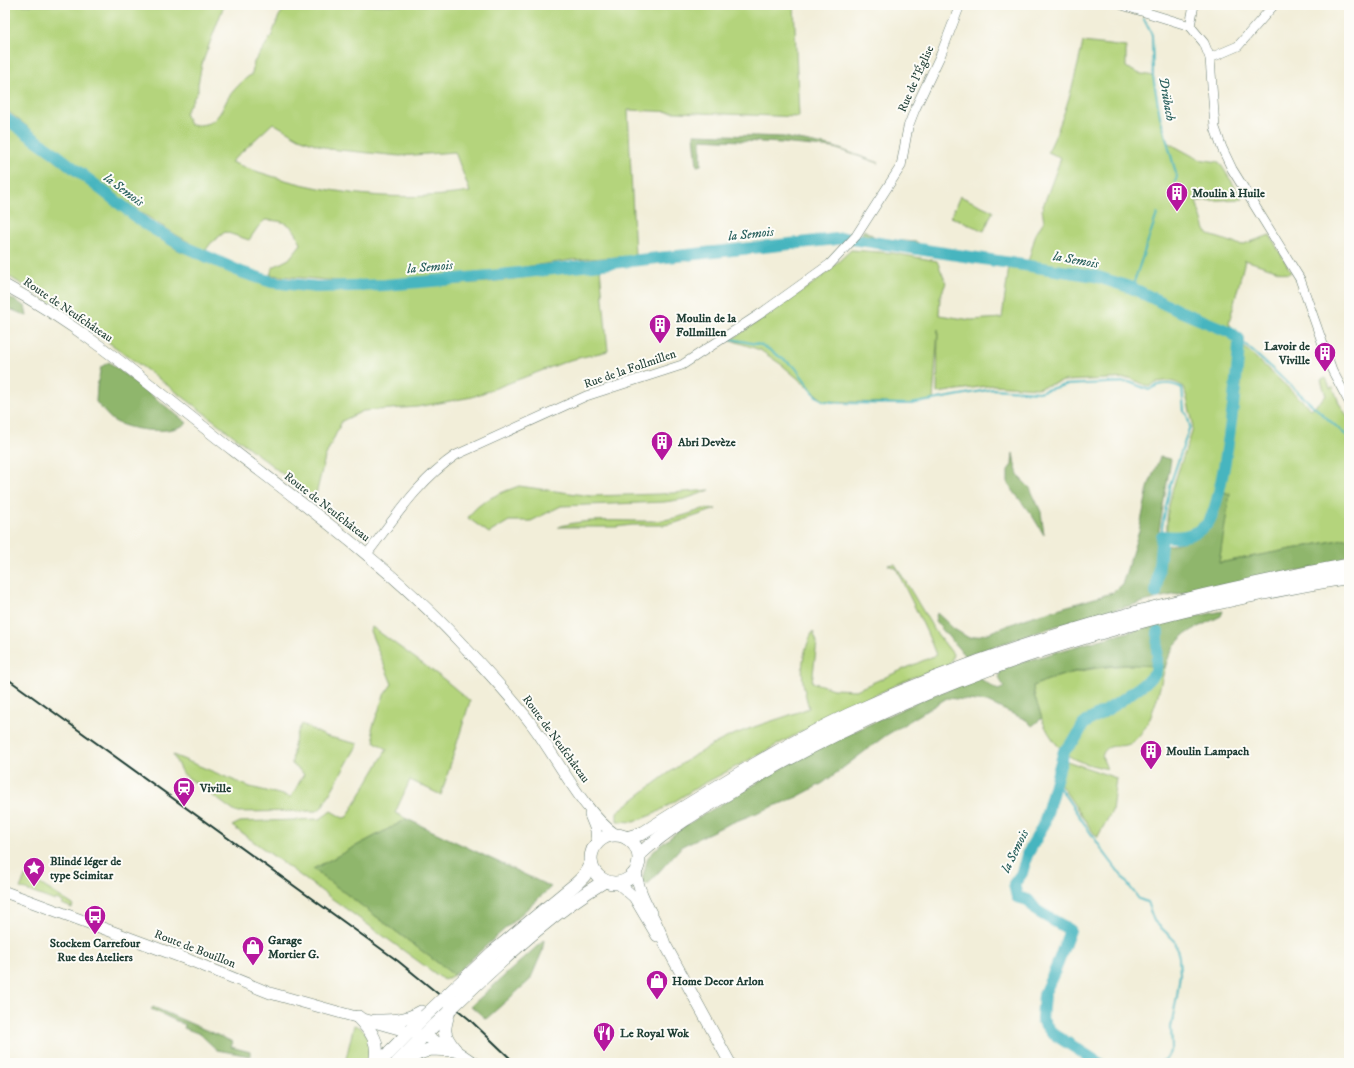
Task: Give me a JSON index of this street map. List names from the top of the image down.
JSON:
{
  "streets": {
    "main road": ["Route de Neufchâteau", "Route de Bouillon"],
    "street": ["Rue de l'Église", "Rue de la Follmillen"]
  },
  "crossings": [
    ["Rue de l'Église", "Rue de la Follmillen"],
    ["Route de Neufchâteau", "Rue de la Follmillen"]
  ],
  "water": ["Drübach", "la Semois"],
  "places": {
    "building": [
      "Moulin à Huile",
      "Moulin de la Follmillen",
      "Lavoir de Viville",
      "Abri Devèze",
      "Moulin Lampach"
    ],
    "station": ["Viville"],
    "place": ["Blindé léger de type Scimitar"],
    "bus stop": ["Stockem Carrefour Rue des Ateliers"],
    "shop": ["Garage Mortier G.", "Home Decor Arlon"],
    "restaurant": ["Le Royal Wok"]
  }
}
